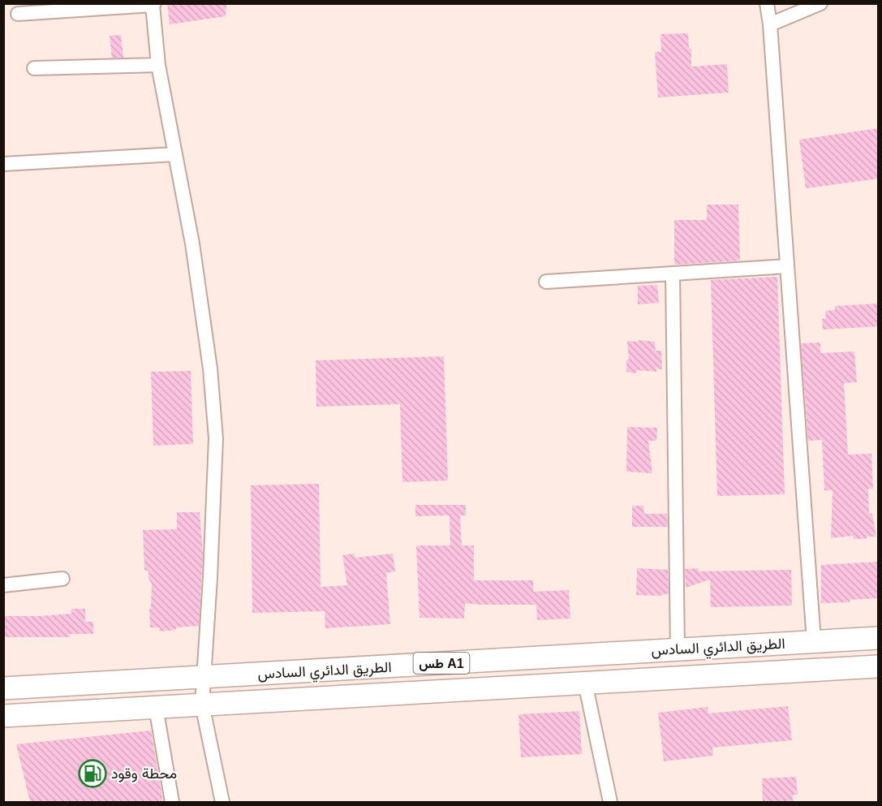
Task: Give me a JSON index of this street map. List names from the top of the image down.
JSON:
{
  "streets": {
    "highway": ["الطريق الدائري السادس", "طس A1"]
  },
  "places": {
    "fuel station": ["محطة وقود"]
  }
}
